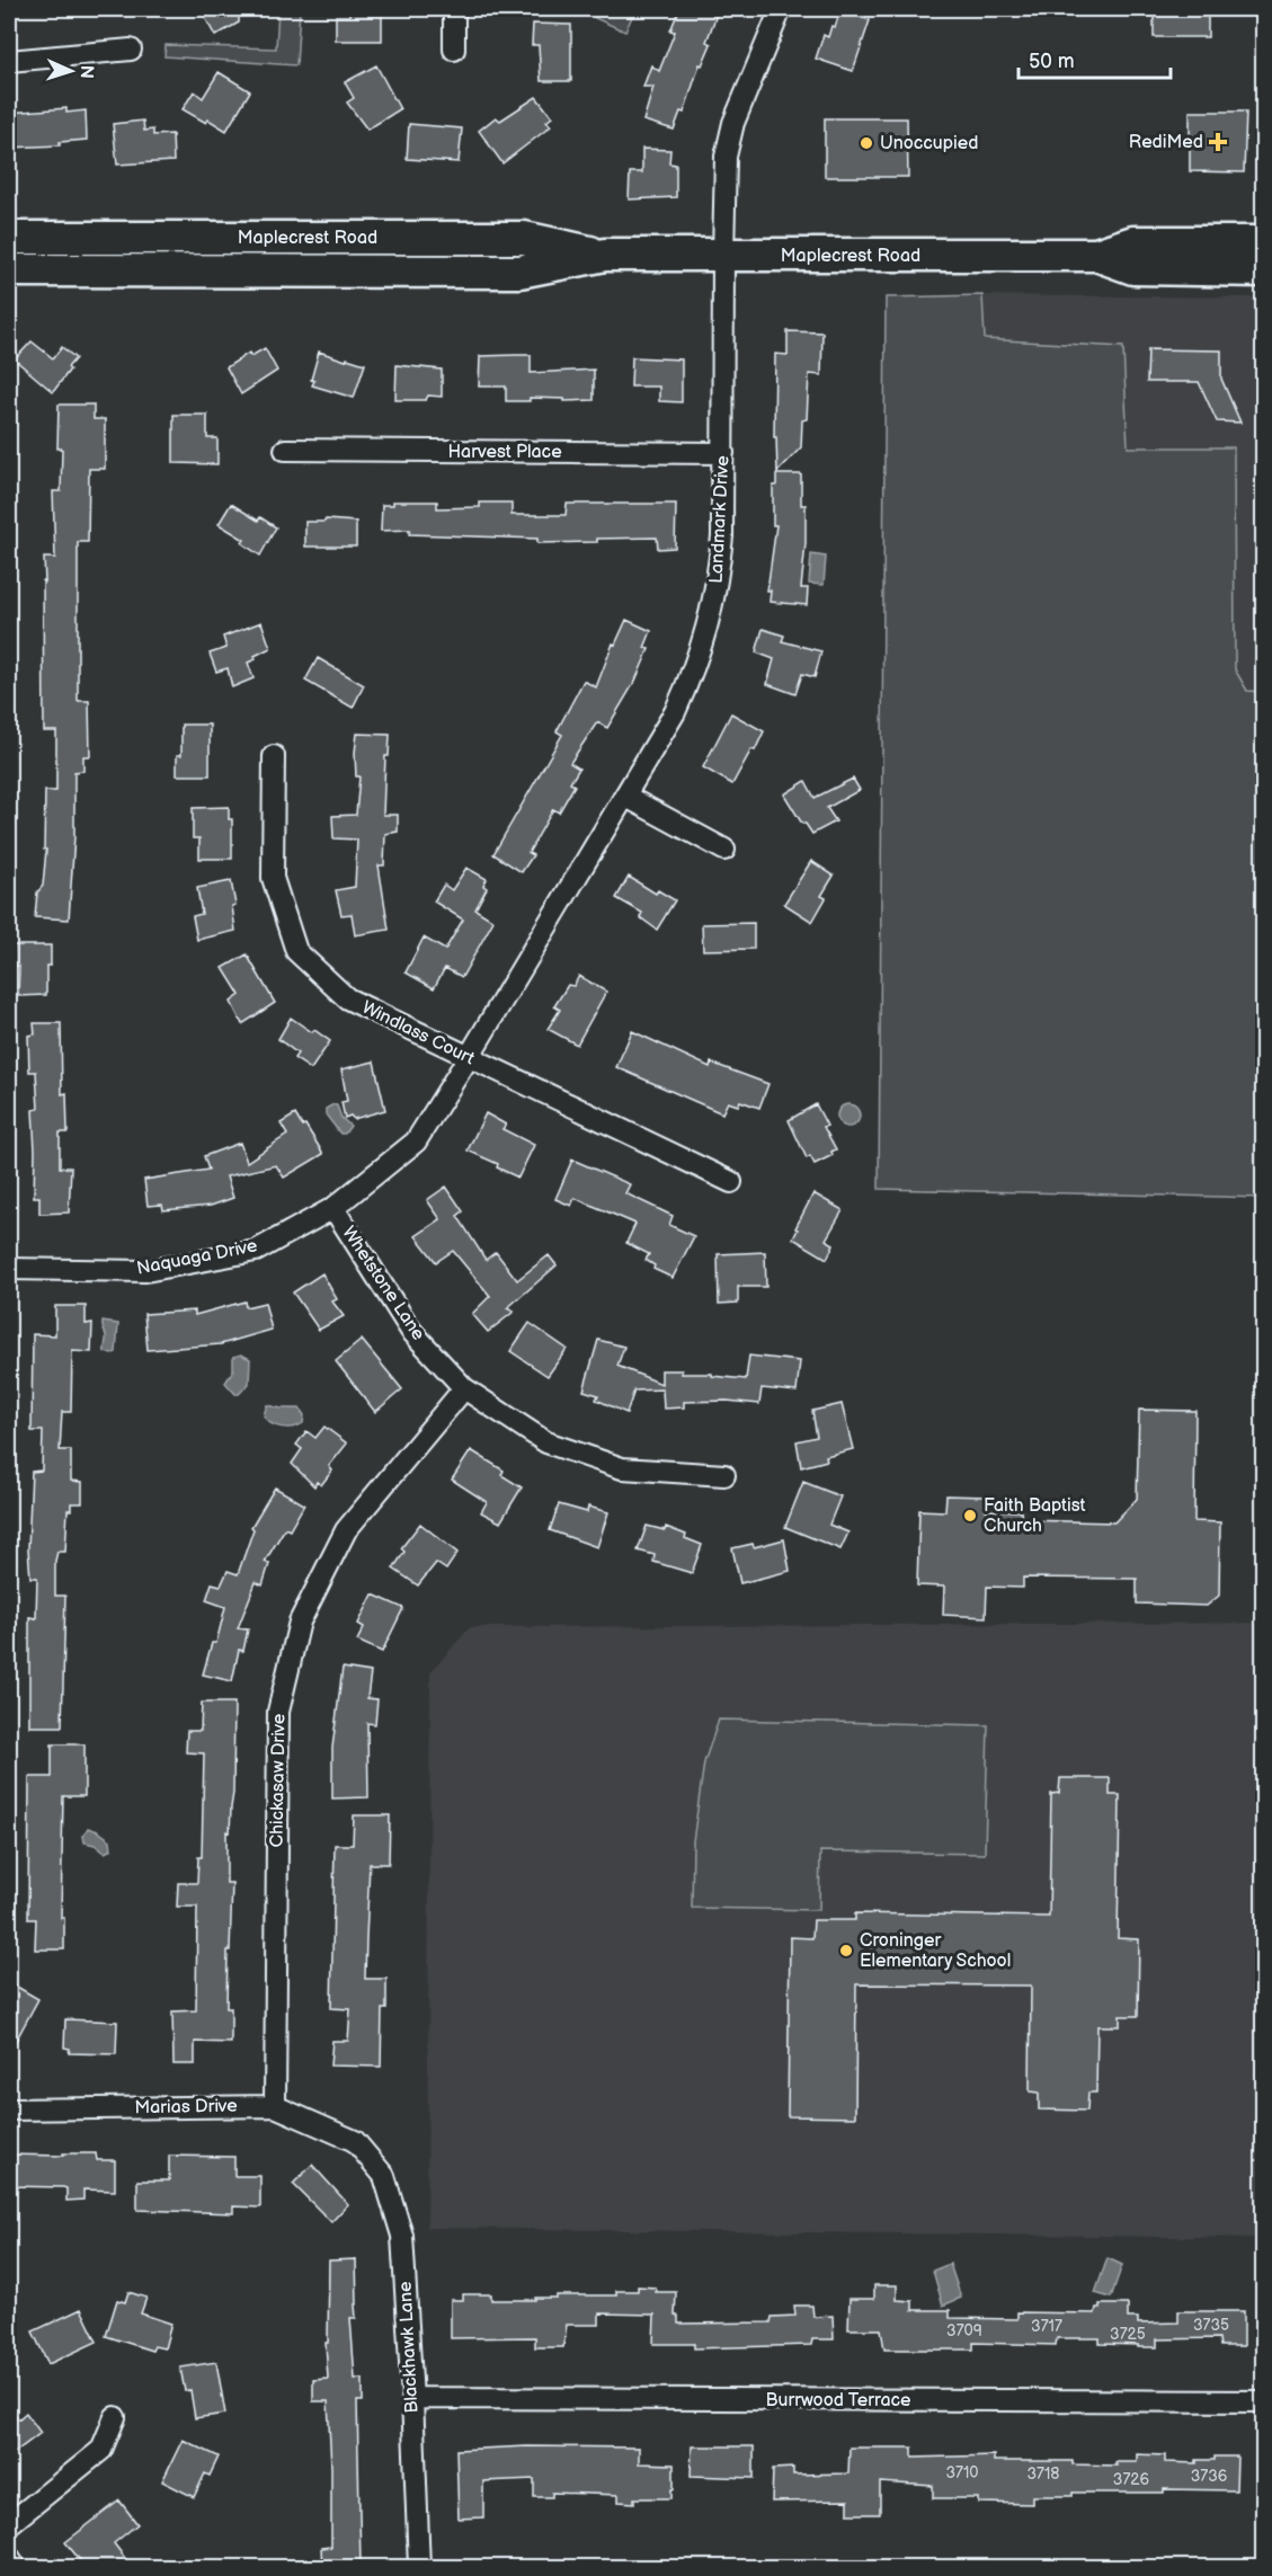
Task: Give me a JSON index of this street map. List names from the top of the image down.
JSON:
{
  "streets": {
    "main road": ["Maplecrest Road"],
    "street": [
      "Harvest Place",
      "Landmark Drive",
      "Windlass Court",
      "Naquaga Drive",
      "Whetstone Lane",
      "Chickasaw Drive",
      "Marias Drive",
      "Blackhawk Lane",
      "Burrwood Terrace"
    ]
  },
  "crossings": [
    ["Maplecrest Road", "Landmark Drive"],
    ["Harvest Place", "Landmark Drive"],
    ["Landmark Drive", "Windlass Court"],
    ["Landmark Drive", "Naquaga Drive"],
    ["Windlass Court", "Naquaga Drive"],
    ["Naquaga Drive", "Whetstone Lane"],
    ["Whetstone Lane", "Chickasaw Drive"],
    ["Chickasaw Drive", "Marias Drive"],
    ["Marias Drive", "Blackhawk Lane"],
    ["Blackhawk Lane", "Burrwood Terrace"]
  ],
  "places": {
    "health": ["RediMed"],
    "other": ["Unoccupied", "Faith Baptist Church", "Croninger Elementary School"]
  },
  "house_numbers": [
    "3735",
    "3717",
    "3709",
    "3725",
    "3710",
    "3718",
    "3736",
    "3726"
  ],
  "scale_bar": "50 m",
  "north": "right"
}
